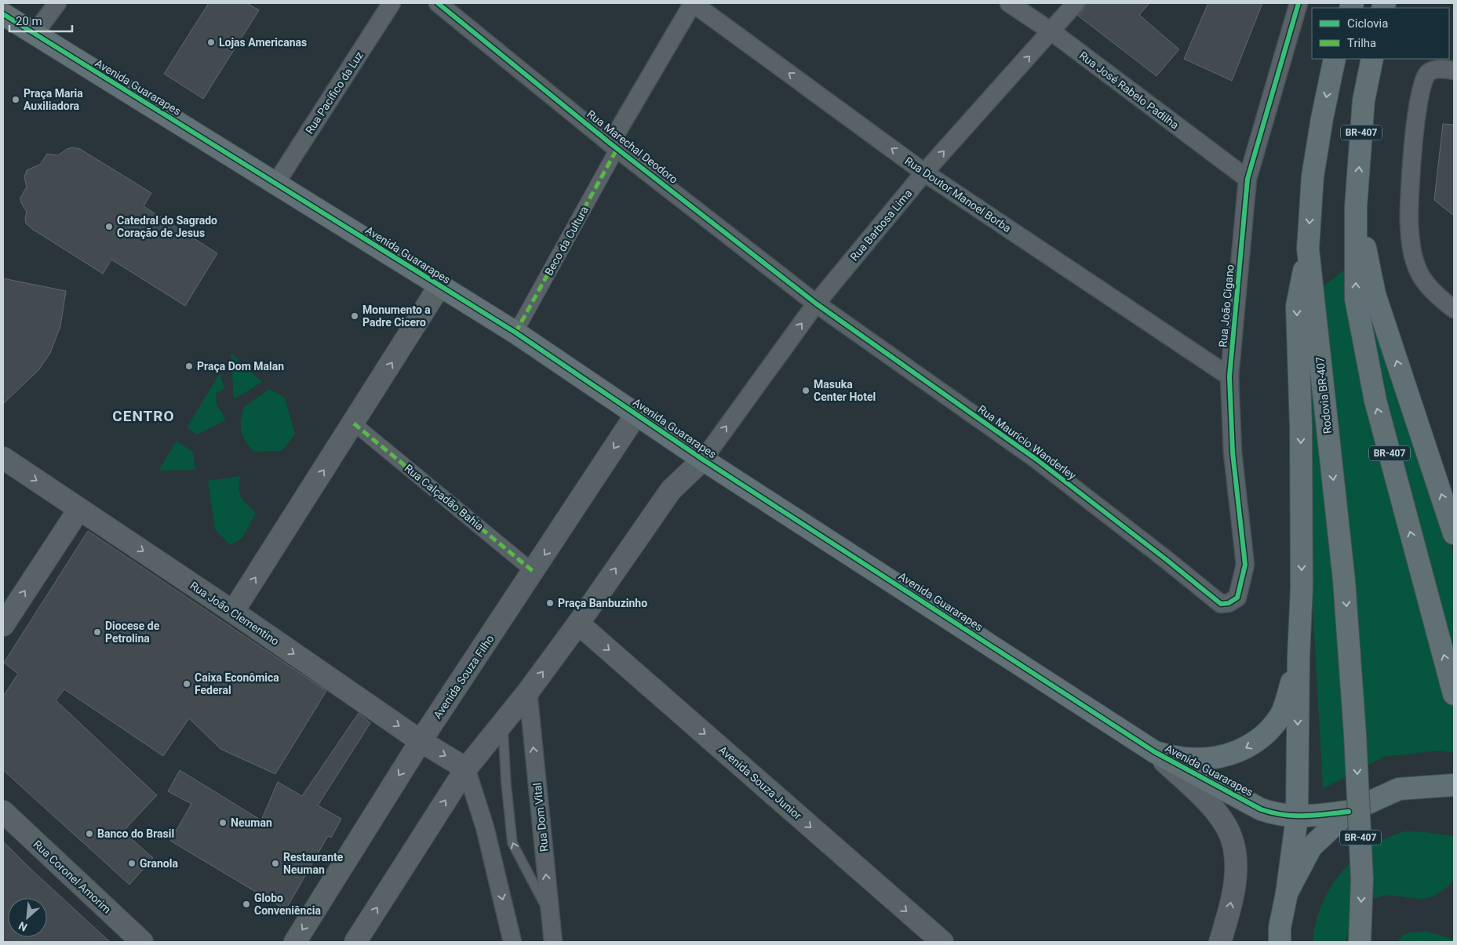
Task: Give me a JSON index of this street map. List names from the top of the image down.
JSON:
{
  "streets": {
    "highway": ["BR-407", "Rodovia BR-407"],
    "main road": [
      "Avenida Guararapes",
      "Rua João Clementino",
      "Avenida Souza Filho",
      "Avenida Souza Junior",
      "Rua Coronel Amorim"
    ],
    "street": [
      "Rua José Rabelo Padilha",
      "Rua Pacífico da Luz",
      "Rua Marechal Deodoro",
      "Rua Doutor Manoel Borba",
      "Rua Barbosa Lima",
      "Beco da Cultura",
      "Rua João Cigano",
      "Rua Maurício Wanderley",
      "Rua Calçadão Bahia",
      "Rua Dom Vital"
    ]
  },
  "crossings": [
    ["Avenida Guararapes", "Rua Pacífico da Luz"],
    ["Avenida Guararapes", "Rua Barbosa Lima"],
    ["Avenida Guararapes", "Beco da Cultura"],
    ["Avenida Guararapes", "Avenida Souza Filho"],
    ["Rua José Rabelo Padilha", "Rua Barbosa Lima"],
    ["Rua José Rabelo Padilha", "Rua João Cigano"],
    ["Rua Marechal Deodoro", "Rua Barbosa Lima"],
    ["Rua Marechal Deodoro", "Beco da Cultura"],
    ["Rua Marechal Deodoro", "Rua Maurício Wanderley"],
    ["Rua Doutor Manoel Borba", "Rua Barbosa Lima"],
    ["Rua Doutor Manoel Borba", "Rua João Cigano"],
    ["Rua Barbosa Lima", "Rua Maurício Wanderley"],
    ["Rua João Cigano", "Rua Maurício Wanderley"],
    ["Rua Calçadão Bahia", "Avenida Souza Filho"],
    ["Rua João Clementino", "Avenida Souza Filho"]
  ],
  "one_way": [
    "Rua Doutor Manoel Borba",
    "Rua Barbosa Lima",
    "Rua João Clementino",
    "Avenida Souza Junior"
  ],
  "districts": ["CENTRO"],
  "places": [
    "Lojas Americanas",
    "Praça Maria Auxiliadora",
    "Catedral do Sagrado Coração de Jesus",
    "Monumento a Padre Cicero",
    "Praça Dom Malan",
    "Masuka Center Hotel",
    "Praça Banbuzinho",
    "Diocese de Petrolina",
    "Caixa Econômica Federal",
    "Neuman",
    "Banco do Brasil",
    "Granola",
    "Restaurante Neuman",
    "Globo Conveniência"
  ],
  "legend": ["Ciclovia", "Trilha"],
  "scale_bar": "20 m",
  "north": "bottom left"
}
